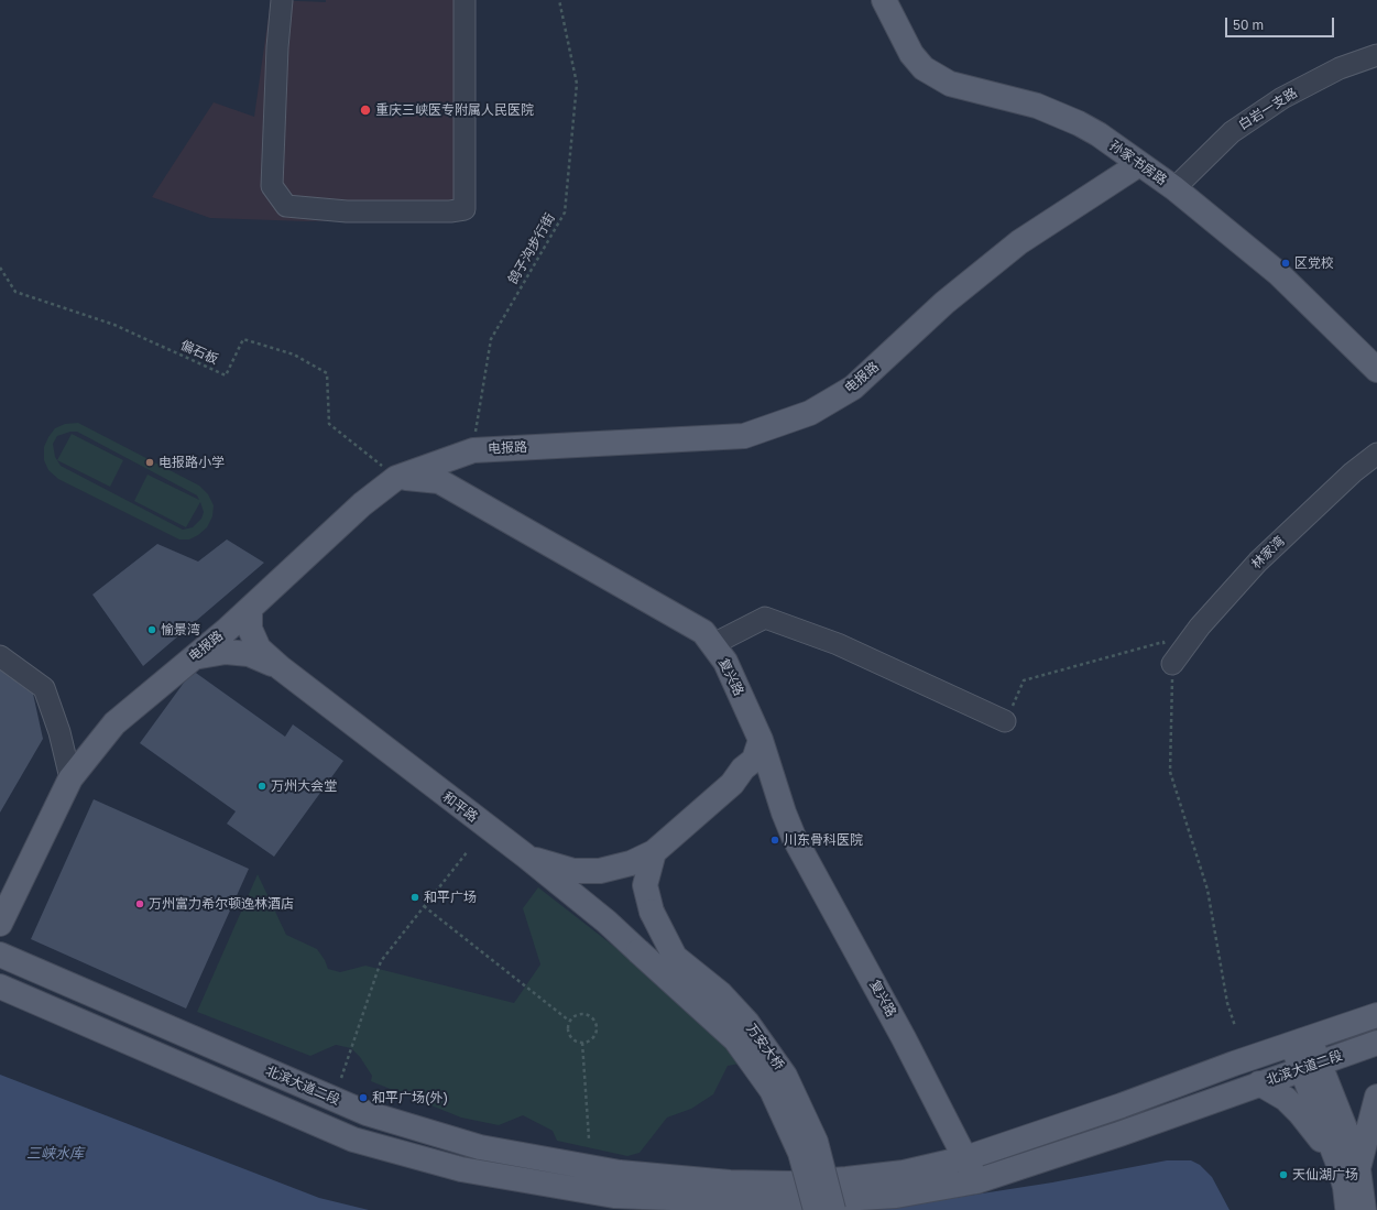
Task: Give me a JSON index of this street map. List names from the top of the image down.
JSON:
{
  "streets": {
    "main road": [
      "孙家书房路",
      "电报路",
      "复兴路",
      "和平路",
      "万安大桥",
      "北滨大道二段"
    ],
    "street": ["白岩一支路", "林家湾"],
    "path": ["鸽子沟步行街", "偏石板"]
  },
  "crossings": [
    ["白岩一支路", "孙家书房路"],
    ["孙家书房路", "电报路"],
    ["鸽子沟步行街", "电报路"],
    ["偏石板", "电报路"],
    ["偏石板", "复兴路"],
    ["电报路", "复兴路"],
    ["电报路", "和平路"],
    ["复兴路", "北滨大道二段"],
    ["和平路", "万安大桥"]
  ],
  "water": ["三峡水库"],
  "places": [
    "重庆三峡医专附属人民医院",
    "区党校",
    "电报路小学",
    "愉景湾",
    "万州大会堂",
    "川东骨科医院",
    "和平广场",
    "万州富力希尔顿逸林酒店",
    "和平广场(外)",
    "天仙湖广场"
  ],
  "scale_bar": "50 m"
}
